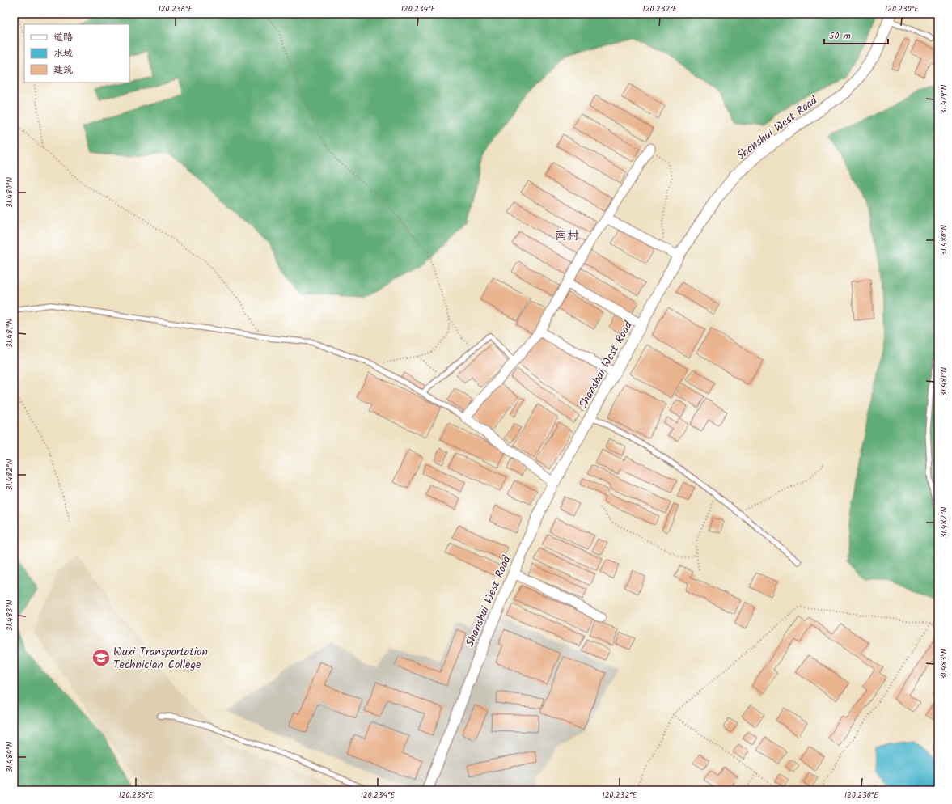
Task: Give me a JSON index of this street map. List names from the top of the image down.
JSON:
{
  "streets": {
    "street": ["Shanshui West Road"]
  },
  "districts": ["南村"],
  "places": {
    "school or university": ["Wuxi Transportation Technician College"]
  },
  "legend": ["道路", "水域", "建筑"],
  "scale_bar": "50 m",
  "coordinates": [
    "120.236°E",
    "120.234°E",
    "120.232°E",
    "120.230°E",
    "31.479°N",
    "31.480°N",
    "31.481°N",
    "31.482°N",
    "31.483°N",
    "31.484°N"
  ]
}
